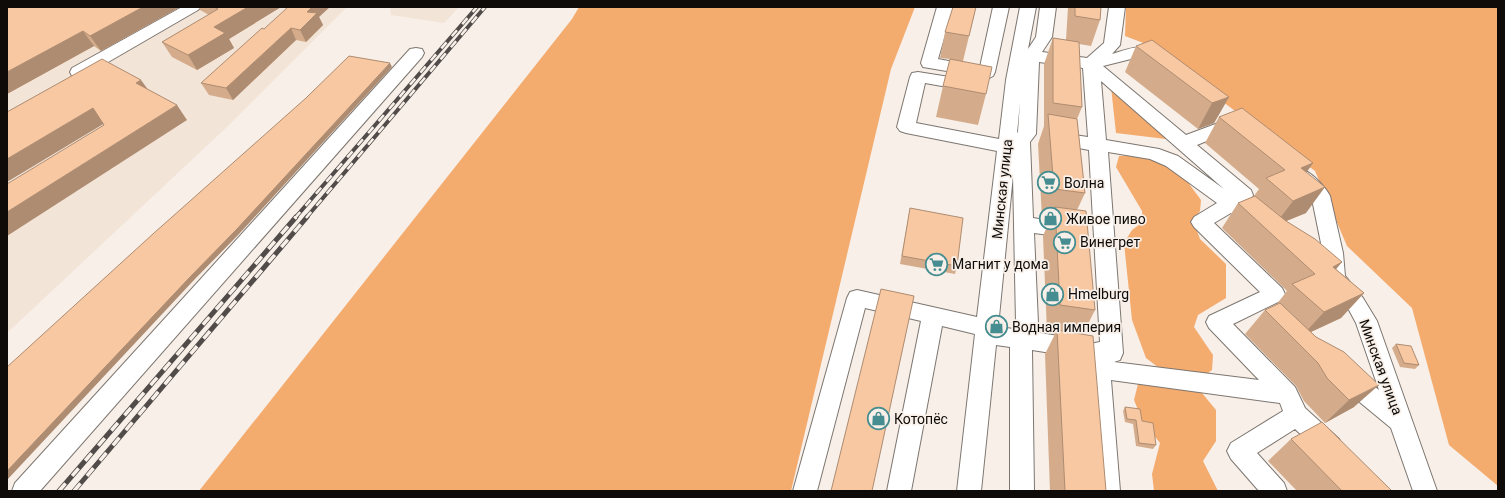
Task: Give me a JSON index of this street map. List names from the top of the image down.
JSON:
{
  "streets": {
    "street": ["Минская улица"]
  },
  "places": {
    "supermarket": ["Волна", "Винегрет", "Магнит у дома"],
    "shop": [
      "Живое пиво",
      "Hmelburg",
      "Водная империя",
      "Котопёс"
    ]
  }
}
